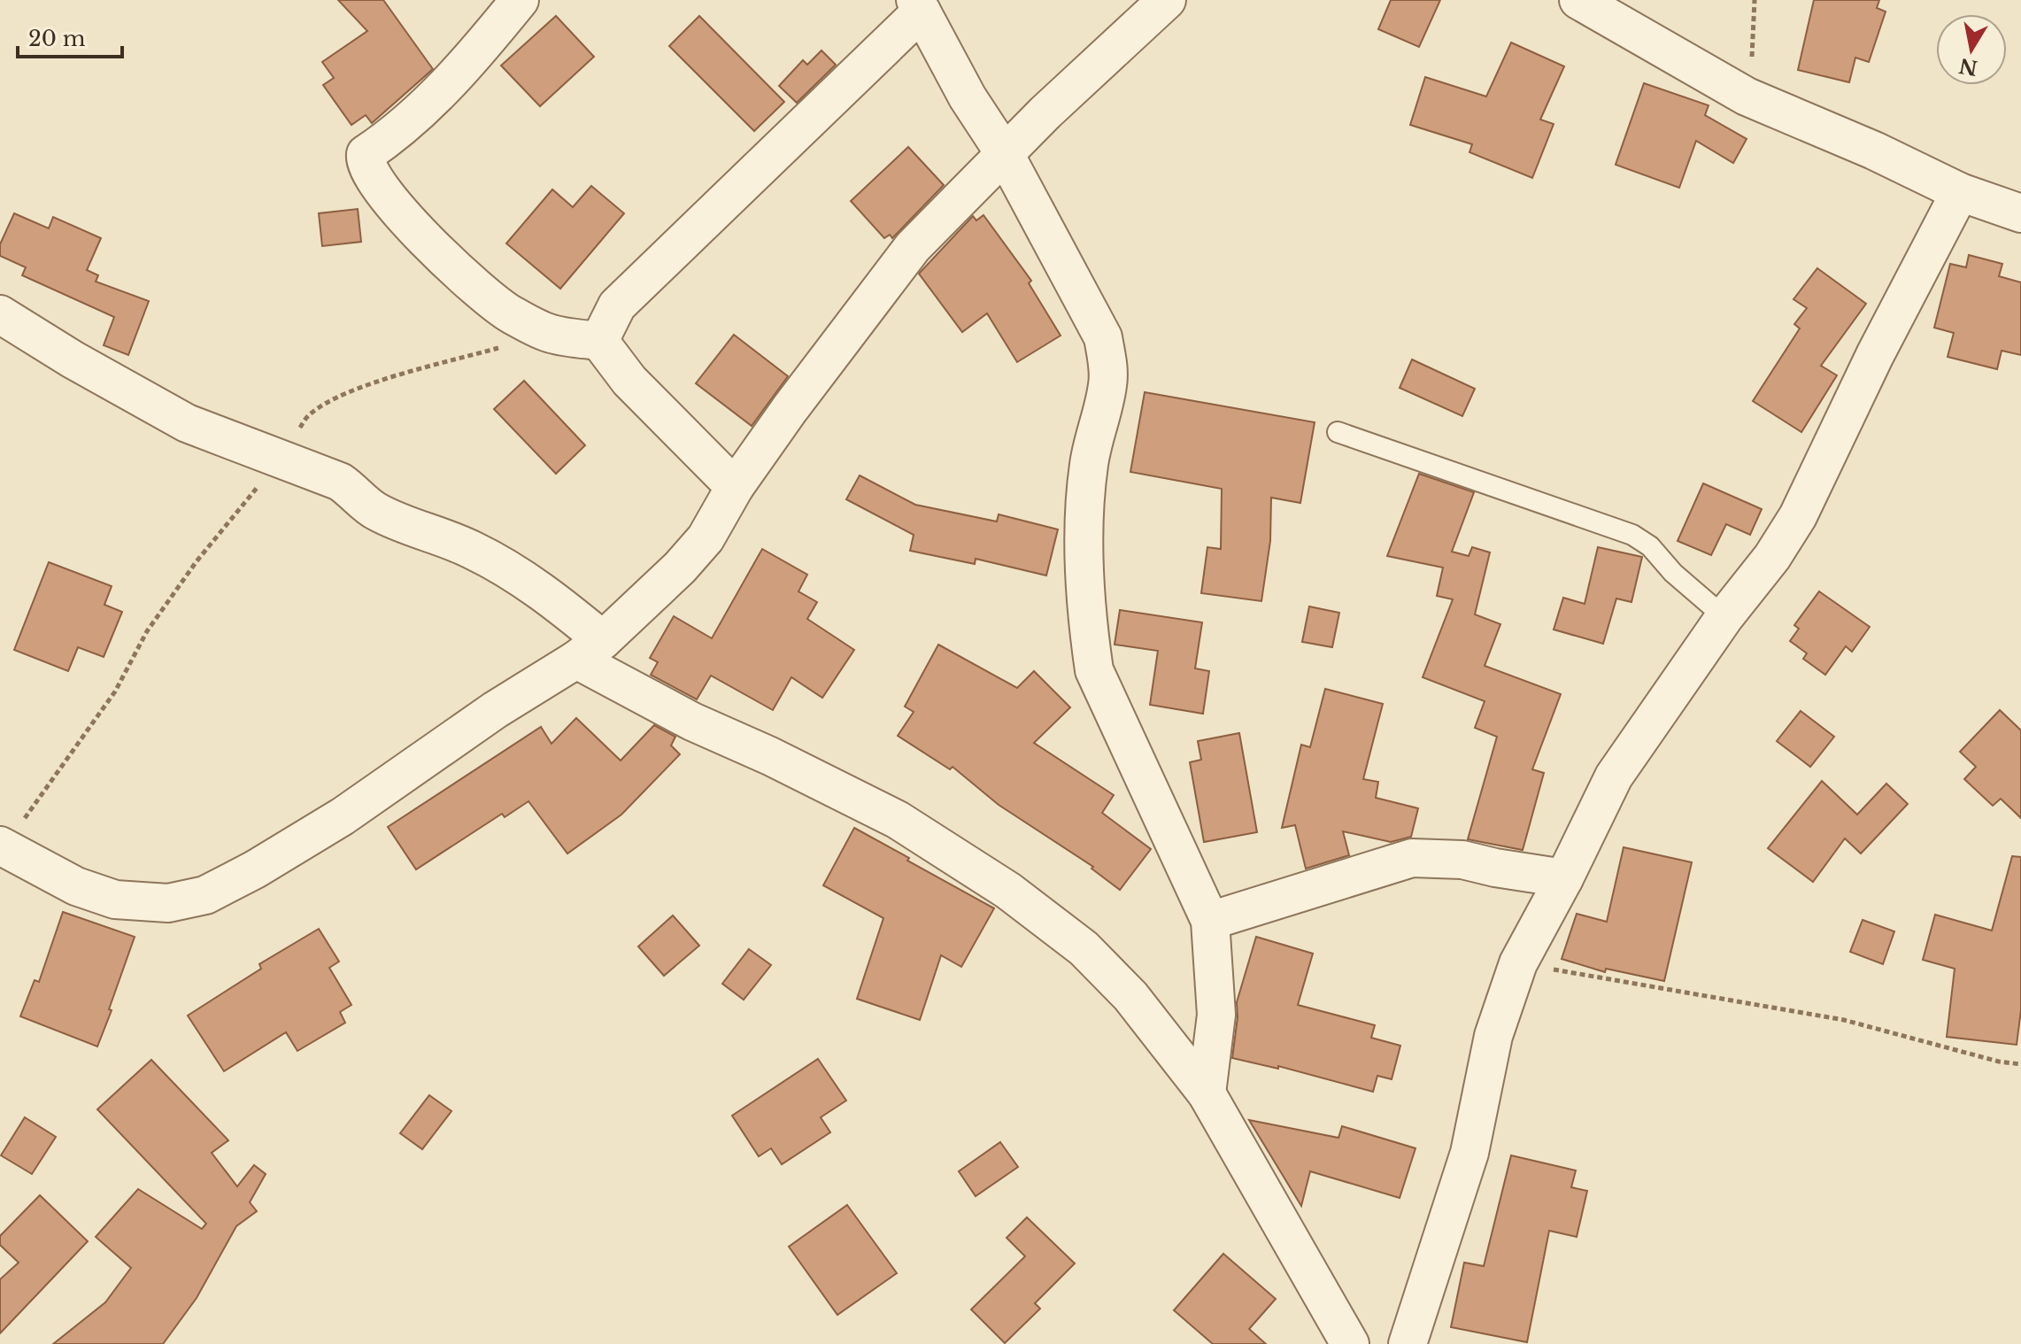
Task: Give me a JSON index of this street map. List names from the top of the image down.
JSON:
{
  "scale_bar": "20 m",
  "north": "bottom"
}
